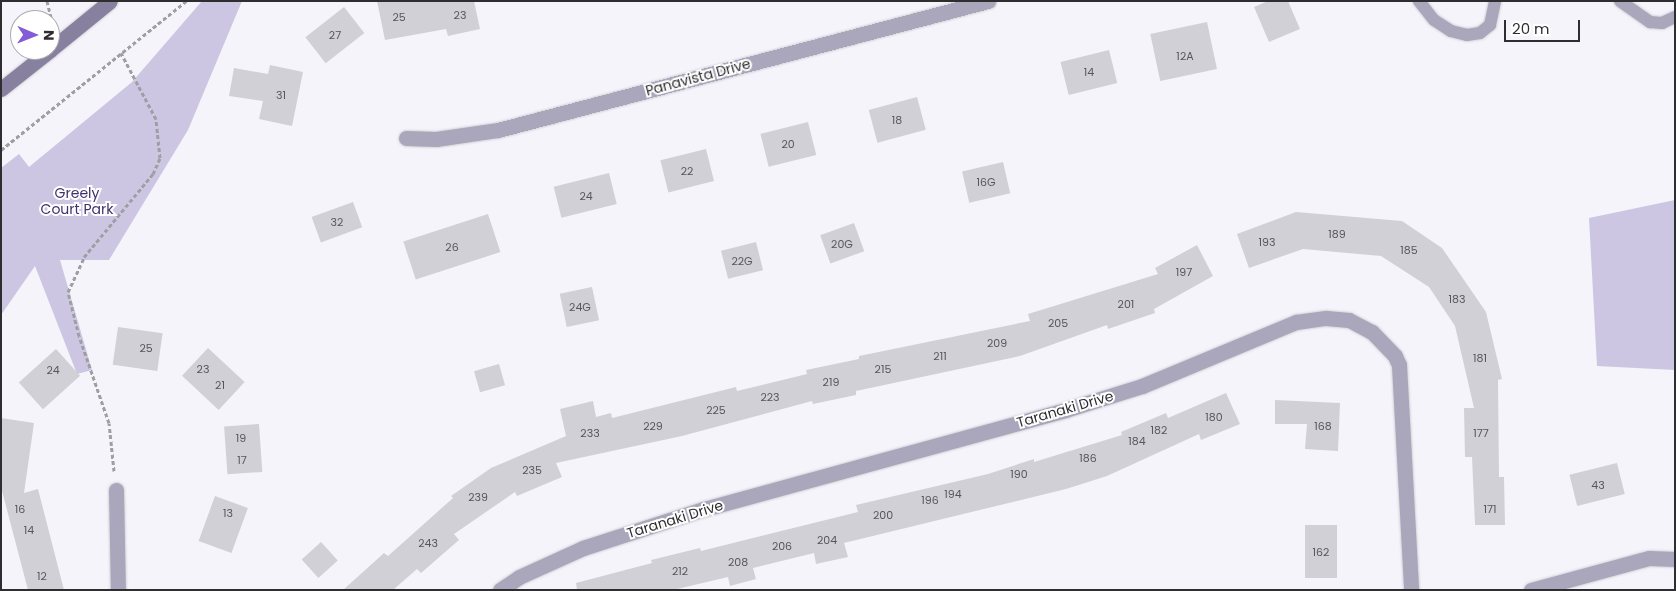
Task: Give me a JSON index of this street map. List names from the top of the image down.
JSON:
{
  "streets": {
    "street": ["Panavista Drive", "Taranaki Drive"]
  },
  "parks": ["Greely Court Park"],
  "house_numbers": [
    "23",
    "25",
    "27",
    "12A",
    "14",
    "31",
    "18",
    "20",
    "22",
    "16G",
    "24",
    "32",
    "189",
    "193",
    "20G",
    "26",
    "185",
    "22G",
    "197",
    "183",
    "201",
    "24G",
    "205",
    "209",
    "25",
    "211",
    "181",
    "23",
    "215",
    "24",
    "219",
    "21",
    "223",
    "225",
    "180",
    "229",
    "168",
    "182",
    "233",
    "177",
    "19",
    "184",
    "186",
    "17",
    "235",
    "190",
    "43",
    "194",
    "239",
    "196",
    "16",
    "171",
    "13",
    "200",
    "14",
    "204",
    "243",
    "206",
    "162",
    "208",
    "212",
    "12"
  ],
  "scale_bar": "20 m",
  "north": "right"
}
